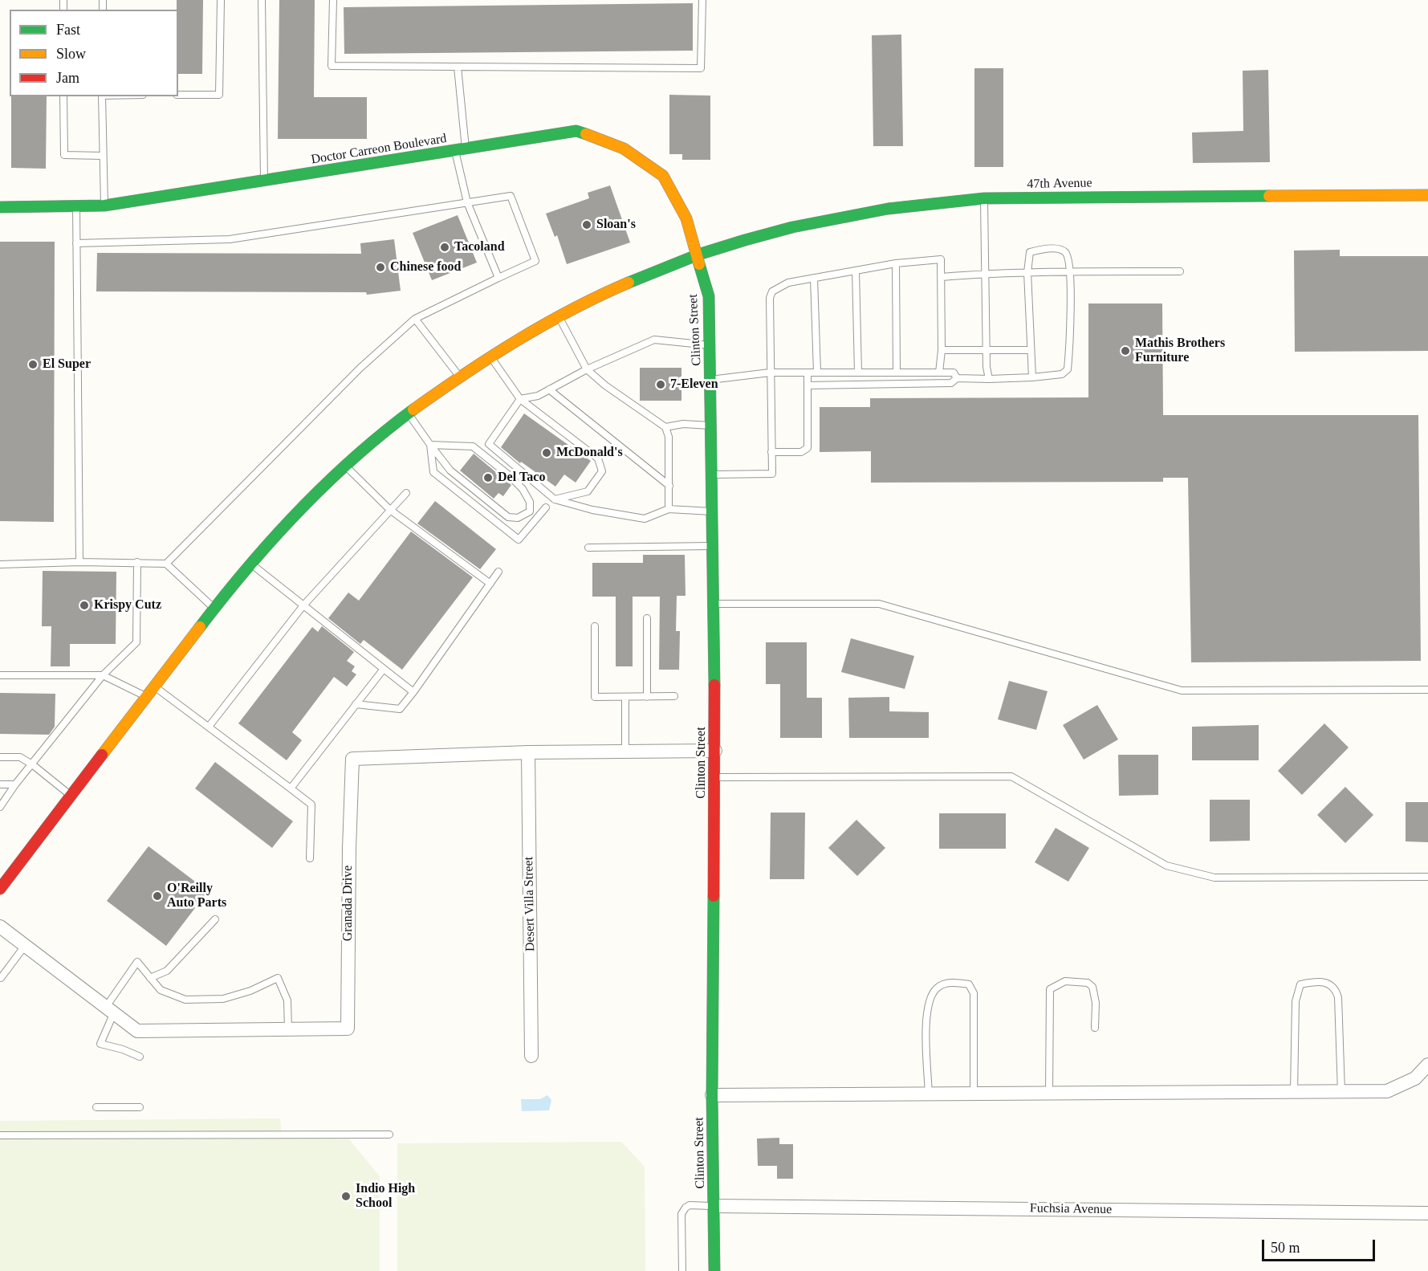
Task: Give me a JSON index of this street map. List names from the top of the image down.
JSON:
{
  "streets": {
    "main road": ["Doctor Carreon Boulevard", "47th Avenue", "Clinton Street"],
    "street": ["Granada Drive", "Desert Villa Street", "Fuchsia Avenue"]
  },
  "crossings": [
    ["Doctor Carreon Boulevard", "47th Avenue"],
    ["Doctor Carreon Boulevard", "Clinton Street"],
    ["47th Avenue", "Clinton Street"],
    ["Clinton Street", "Granada Drive"],
    ["Clinton Street", "Fuchsia Avenue"],
    ["Granada Drive", "Desert Villa Street"]
  ],
  "places": [
    "Sloan's",
    "Tacoland",
    "Chinese food",
    "Mathis Brothers Furniture",
    "El Super",
    "7-Eleven",
    "McDonald's",
    "Del Taco",
    "Krispy Cutz",
    "O'Reilly Auto Parts",
    "Indio High School"
  ],
  "legend": ["Fast", "Slow", "Jam"],
  "scale_bar": "50 m"
}
